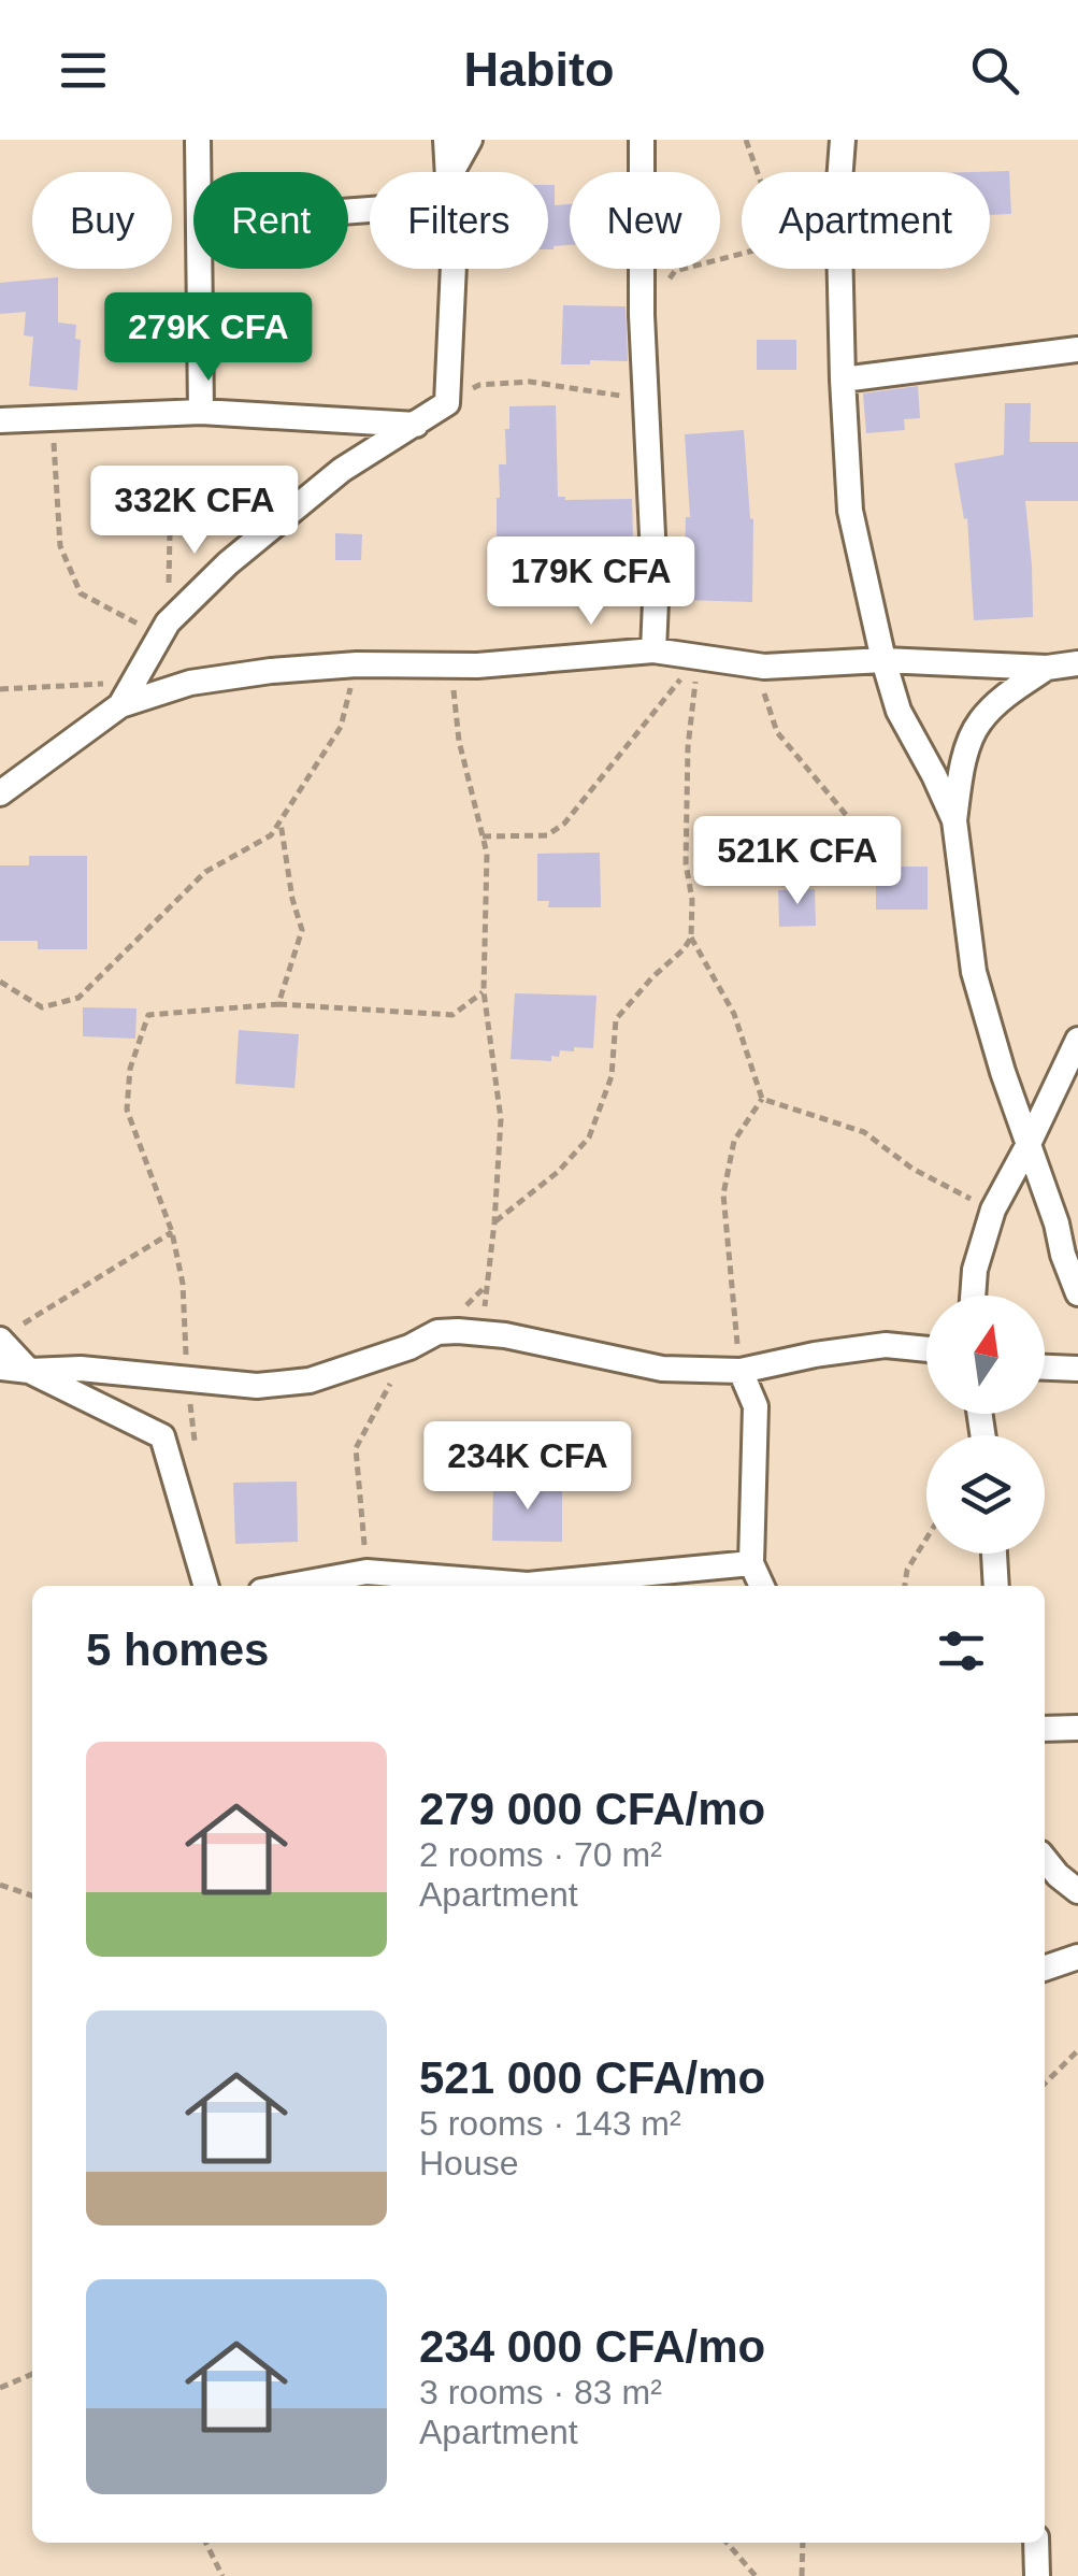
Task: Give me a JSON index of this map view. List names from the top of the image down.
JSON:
{
  "north": "top",
  "page": {
    "header": "Habito",
    "chip": [
      "Buy",
      "Rent",
      "Filters",
      "New",
      "Apartment"
    ],
    "price": [
      "279K CFA",
      "332K CFA",
      "179K CFA",
      "521K CFA",
      "234K CFA"
    ],
    "heading": "5 homes",
    "list": [
      {
        "name": "279 000 CFA/mo",
        "note": "2 rooms · 70 m² · Apartment"
      },
      {
        "name": "521 000 CFA/mo",
        "note": "5 rooms · 143 m² · House"
      },
      {
        "name": "234 000 CFA/mo",
        "note": "3 rooms · 83 m² · Apartment"
      }
    ]
  }
}
